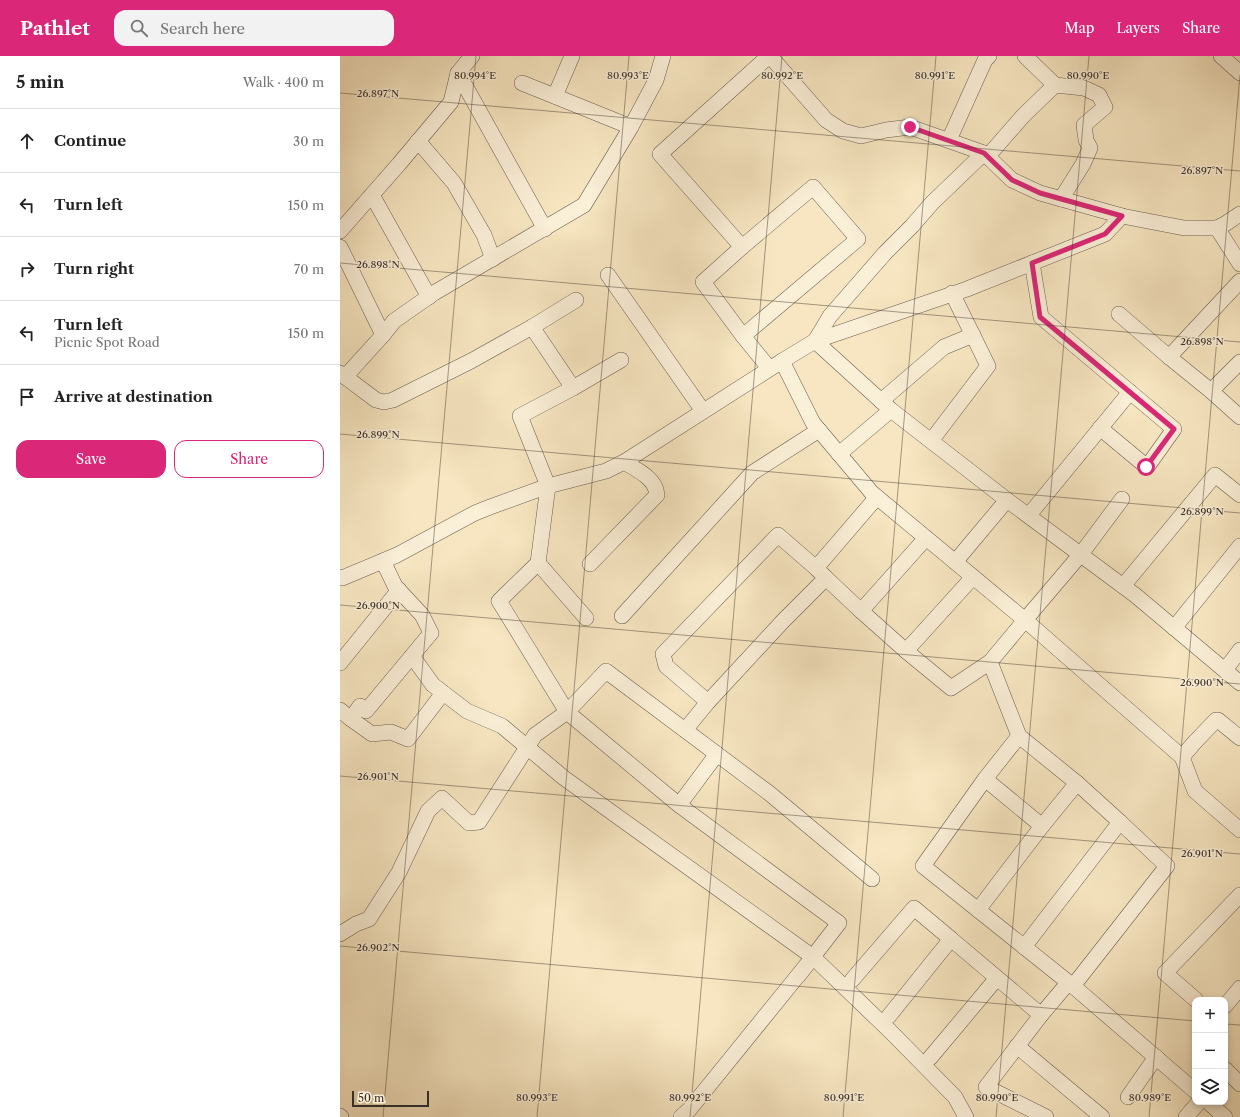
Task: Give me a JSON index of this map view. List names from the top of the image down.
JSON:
{
  "scale_bar": "50 m",
  "page": {
    "header": "Pathlet",
    "search": "Search here",
    "nav": ["Map", "Layers", "Share"],
    "heading": ["5 min", "Walk · 400 m"],
    "list": [
      ["Continue", "30 m"],
      ["Turn left", "150 m"],
      ["Turn right", "70 m"],
      ["Turn left", "Picnic Spot Road", "150 m"],
      "Arrive at destination"
    ],
    "buttons": ["Save", "Share"],
    "map_buttons": ["+", "−"],
    "scale": "50 m"
  },
  "coordinates": [
    "80.994°E",
    "80.993°E",
    "80.992°E",
    "80.991°E",
    "80.990°E",
    "26.897°N",
    "26.898°N",
    "26.899°N",
    "26.900°N",
    "26.901°N",
    "26.902°N",
    "80.989°E"
  ]
}
